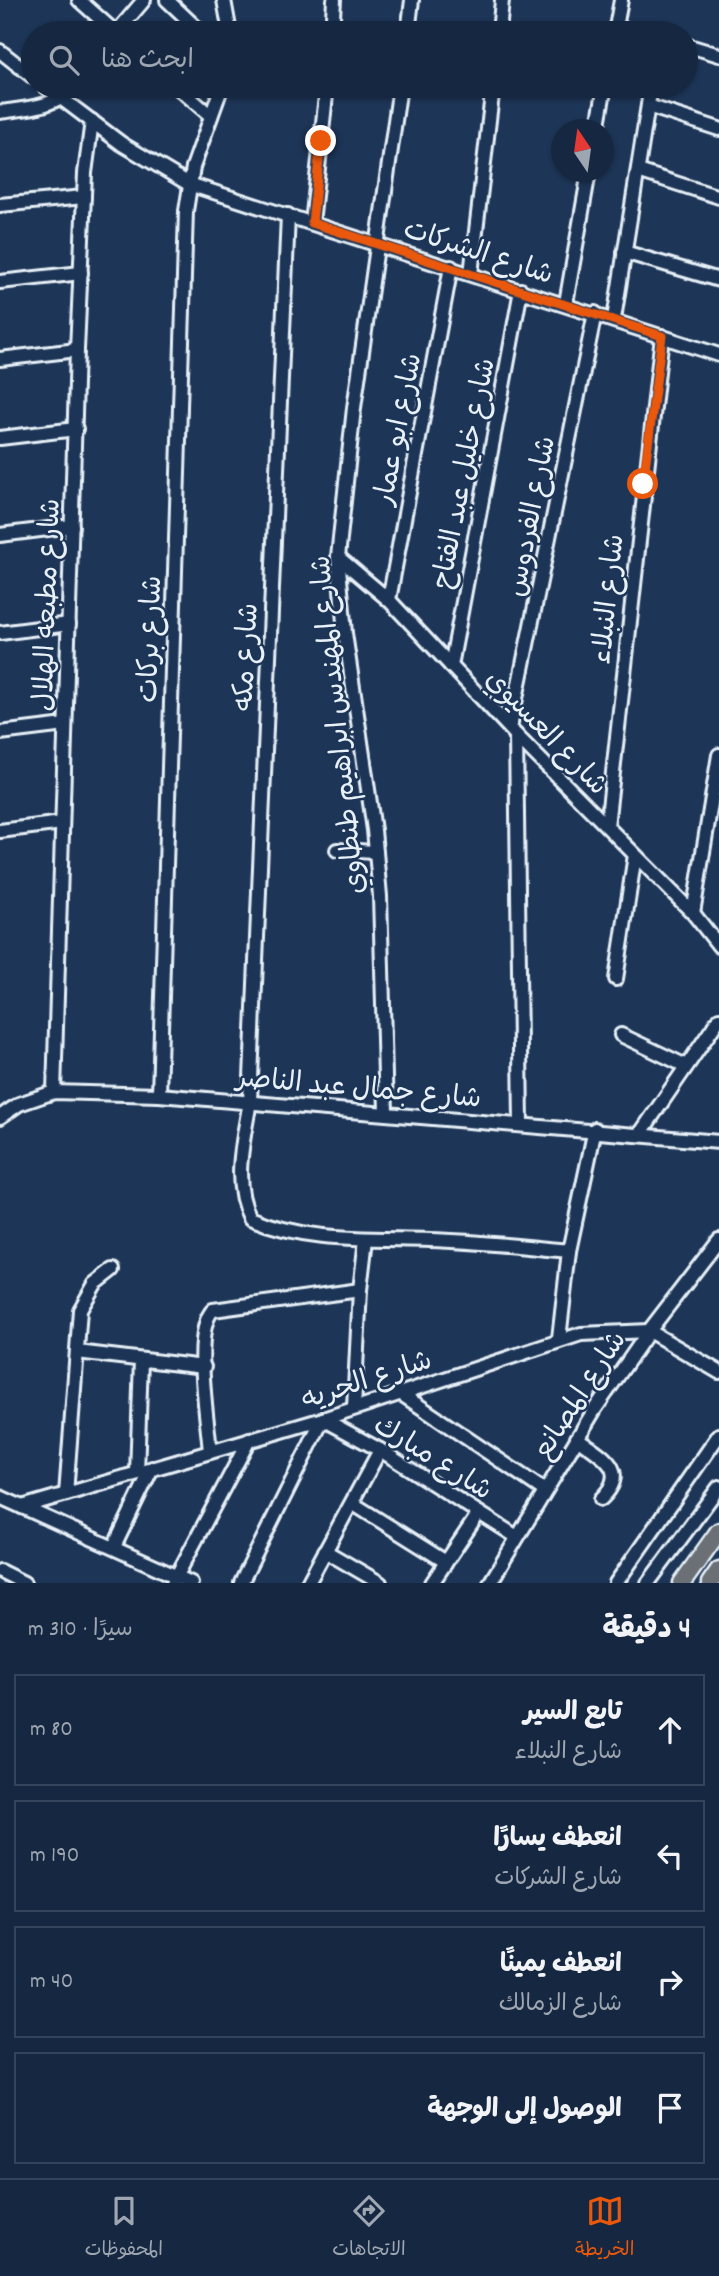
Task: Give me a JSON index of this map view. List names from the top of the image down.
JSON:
{
  "streets": {
    "street": [
      "شارع الشركات",
      "شارع ابو عمار",
      "شارع خليل عبد الفتاح",
      "شارع الفردوس",
      "شارع النبلاء",
      "شارع مطبعه الهلال",
      "شارع بركات",
      "شارع مكه",
      "شارع المهندس ابراهيم طنطاوي",
      "شارع العسيوي",
      "شارع جمال عبد الناصر",
      "شارع الحريه",
      "شارع المصانع",
      "شارع مبارك"
    ]
  },
  "crossings": [
    ["شارع الشركات", "شارع ابو عمار"],
    ["شارع الشركات", "شارع خليل عبد الفتاح"],
    ["شارع الشركات", "شارع الفردوس"],
    ["شارع الشركات", "شارع النبلاء"],
    ["شارع الشركات", "شارع مطبعه الهلال"],
    ["شارع الشركات", "شارع بركات"],
    ["شارع الشركات", "شارع مكه"],
    ["شارع الشركات", "شارع المهندس ابراهيم طنطاوي"],
    ["شارع ابو عمار", "شارع العسيوي"],
    ["شارع خليل عبد الفتاح", "شارع العسيوي"],
    ["شارع الفردوس", "شارع العسيوي"],
    ["شارع الفردوس", "شارع جمال عبد الناصر"],
    ["شارع النبلاء", "شارع العسيوي"],
    ["شارع مطبعه الهلال", "شارع جمال عبد الناصر"],
    ["شارع بركات", "شارع جمال عبد الناصر"],
    ["شارع مكه", "شارع جمال عبد الناصر"],
    ["شارع المهندس ابراهيم طنطاوي", "شارع العسيوي"],
    ["شارع المهندس ابراهيم طنطاوي", "شارع جمال عبد الناصر"],
    ["شارع الحريه", "شارع المصانع"],
    ["شارع الحريه", "شارع مبارك"],
    ["شارع المصانع", "شارع مبارك"]
  ],
  "north": "top",
  "page": {
    "search": "ابحث هنا",
    "heading": ["4 دقيقة", "سيرًا · 310 m"],
    "list": [
      ["تابع السير", "شارع النبلاء", "80 m"],
      ["انعطف يسارًا", "شارع الشركات", "190 m"],
      ["انعطف يمينًا", "شارع الزمالك", "40 m"],
      "الوصول إلى الوجهة"
    ],
    "nav": ["الخريطة", "الاتجاهات", "المحفوظات"]
  }
}
